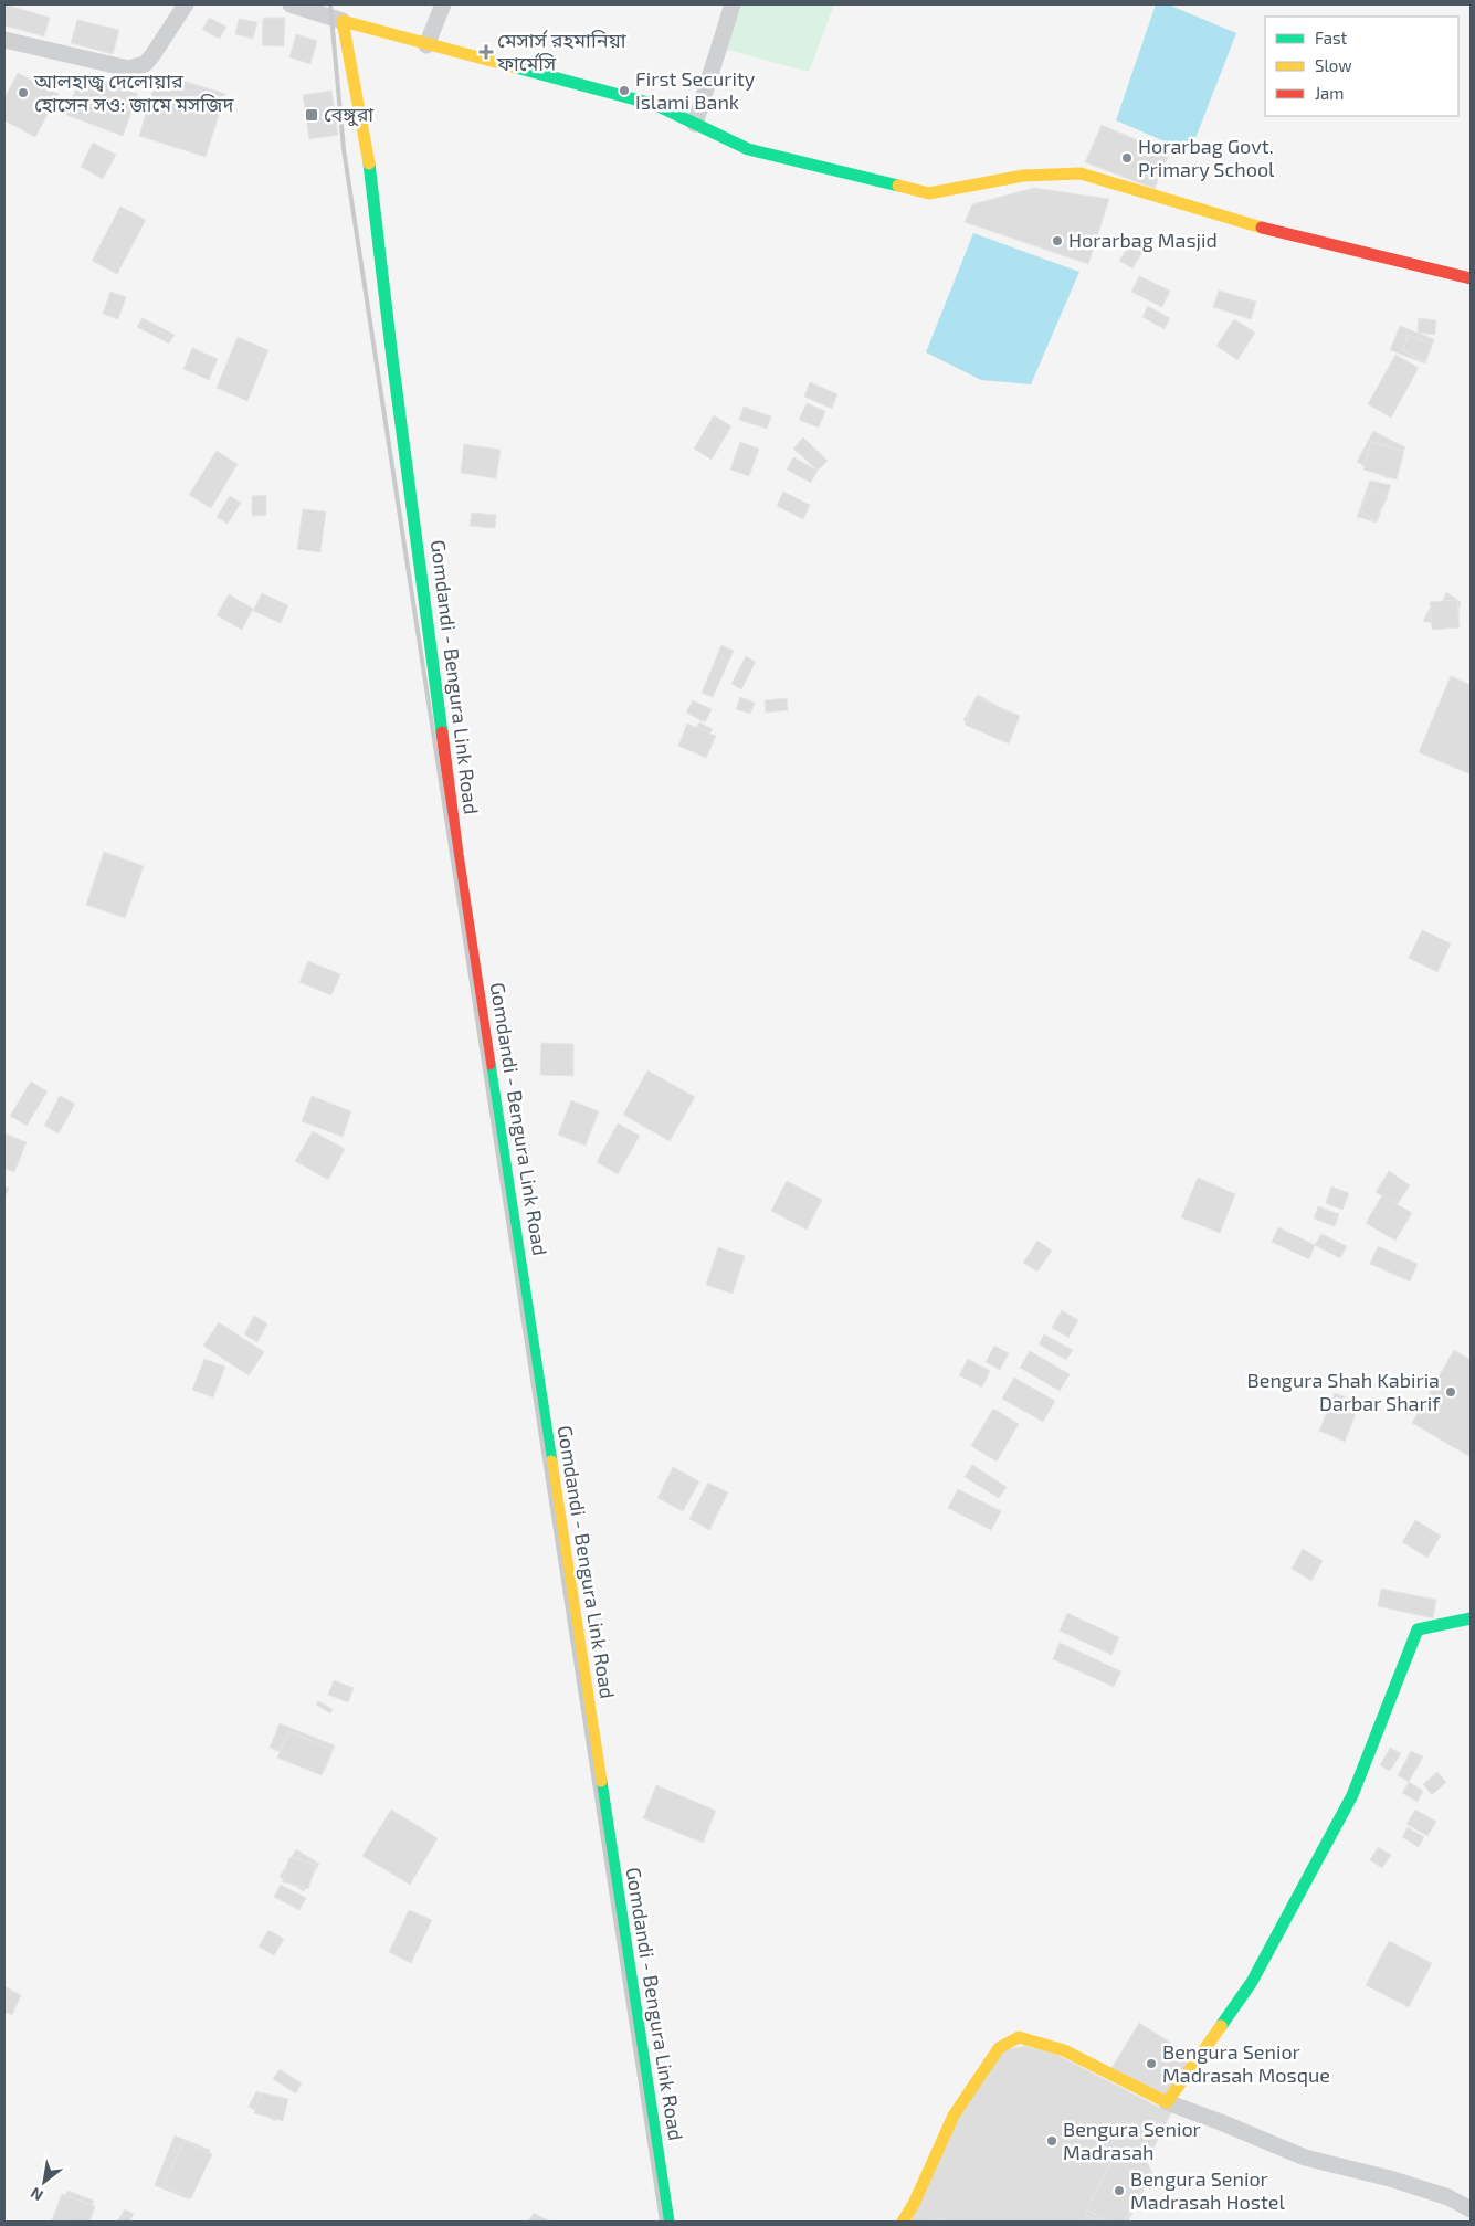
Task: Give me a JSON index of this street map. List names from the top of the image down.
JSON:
{
  "streets": {
    "main road": ["Gomdandi - Bengura Link Road"]
  },
  "places": {
    "health": ["মেসার্স রহমানিয়া ফার্মেসি"],
    "other": [
      "First Security Islami Bank",
      "আলহাজ্ব দেলোয়ার হোসেন সও: জামে মসজিদ",
      "Horarbag Govt. Primary School",
      "Horarbag Masjid",
      "Bengura Shah Kabiria Darbar Sharif",
      "Bengura Senior Madrasah Mosque",
      "Bengura Senior Madrasah",
      "Bengura Senior Madrasah Hostel"
    ],
    "transit": ["বেঙ্গুরা"]
  },
  "legend": ["Fast", "Slow", "Jam"],
  "north": "bottom left"
}
